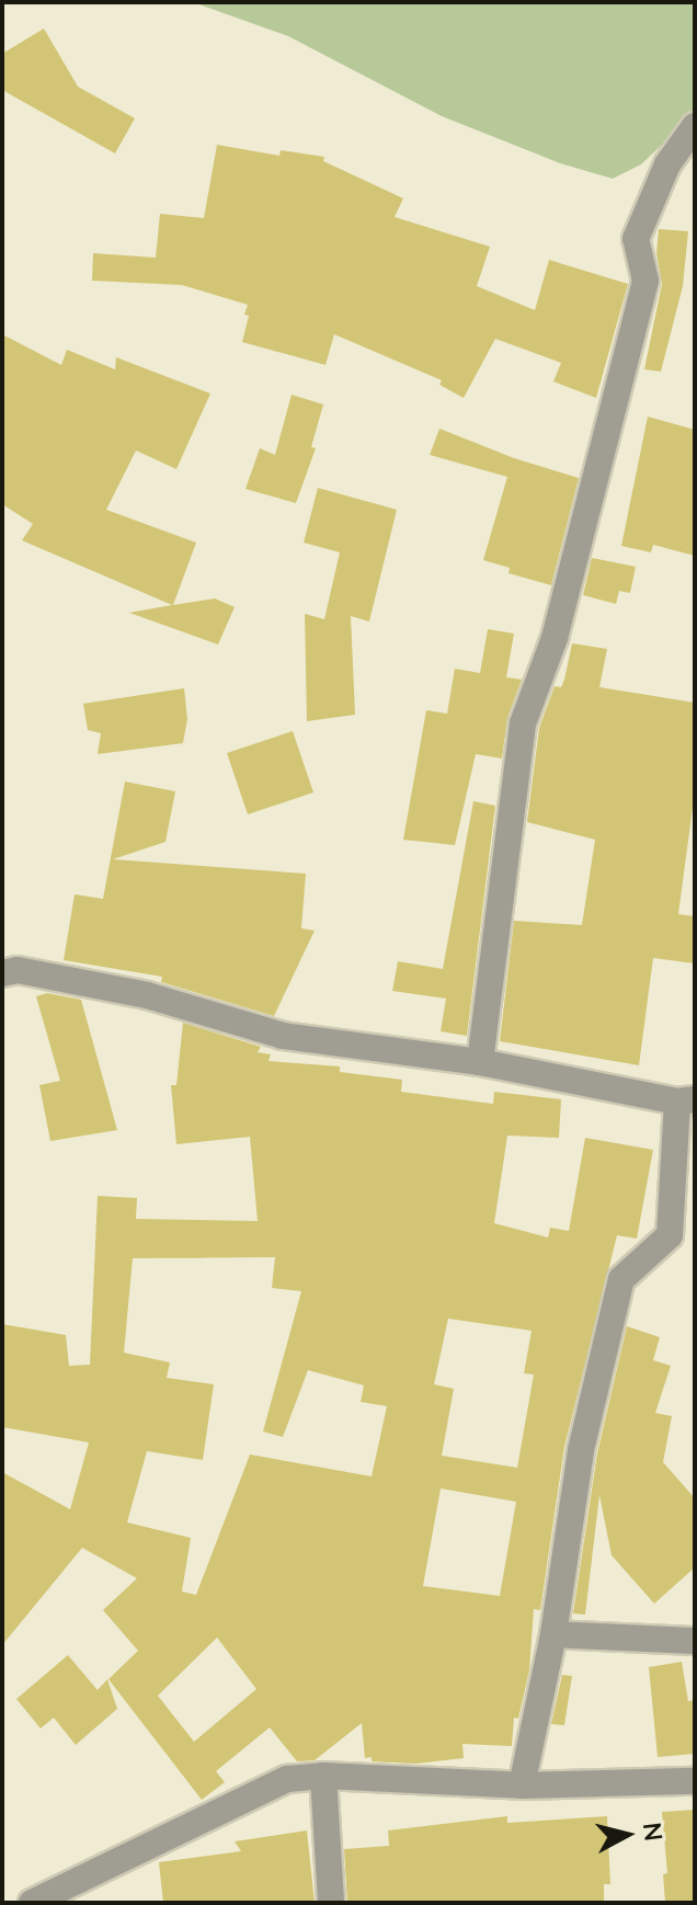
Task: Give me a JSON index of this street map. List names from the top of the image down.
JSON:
{
  "north": "right"
}
